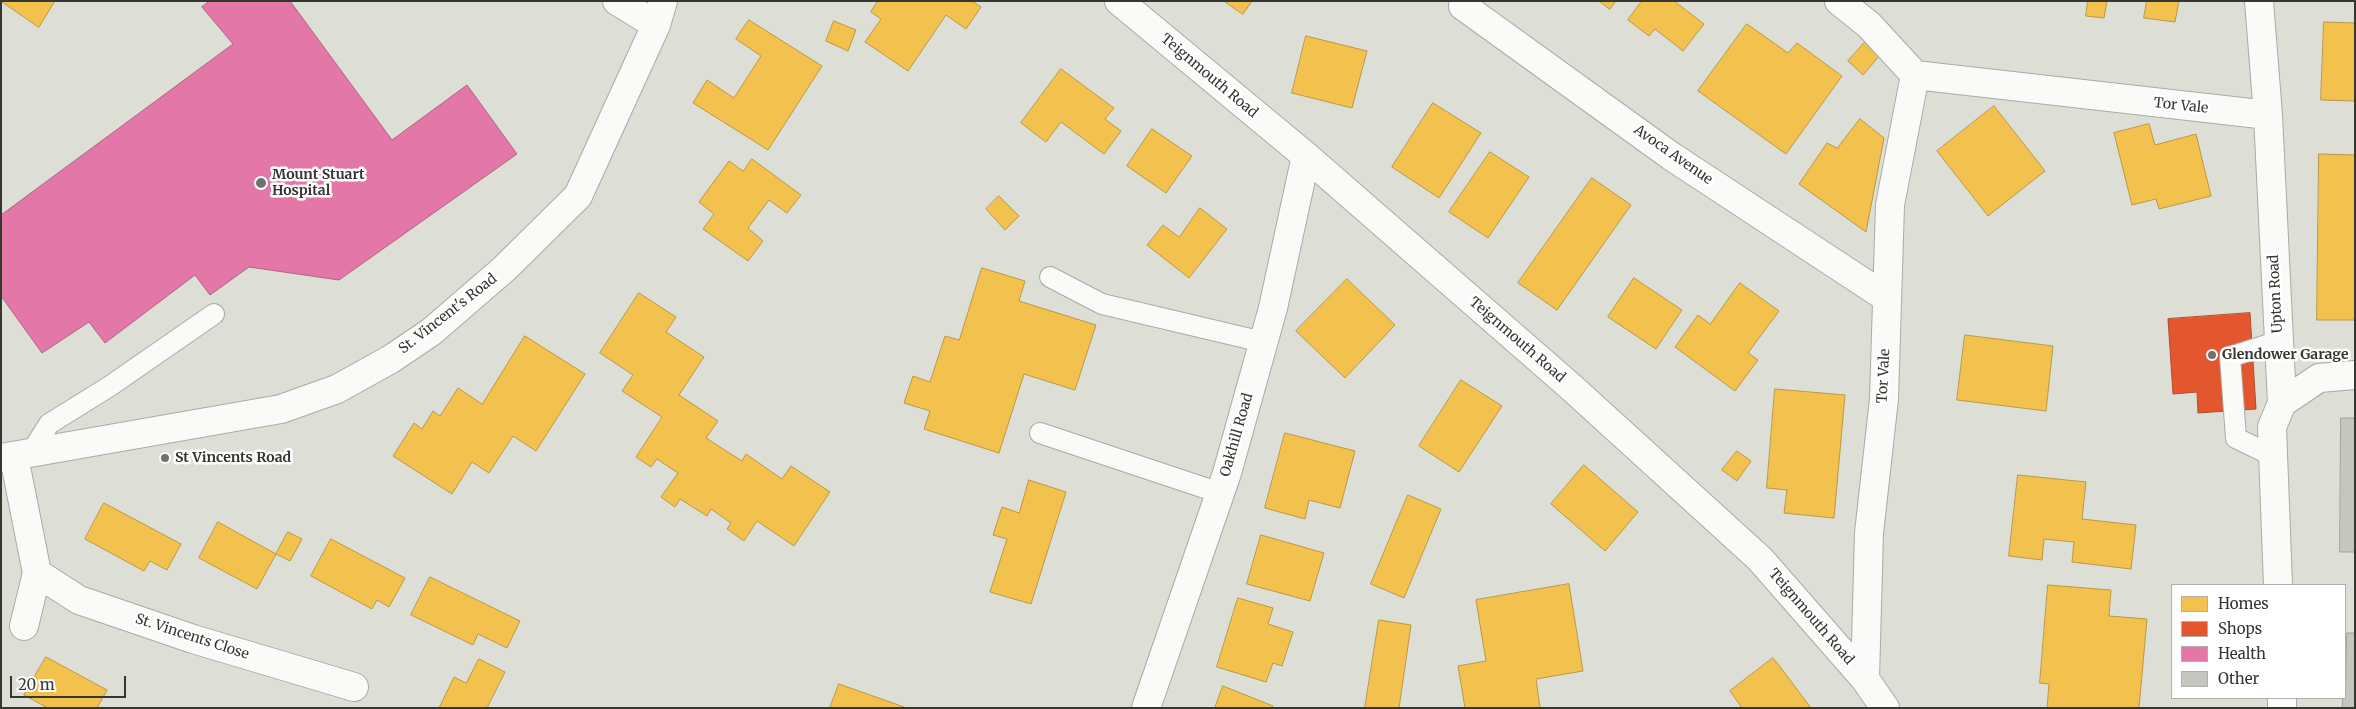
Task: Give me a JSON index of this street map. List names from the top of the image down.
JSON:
{
  "streets": {
    "street": [
      "Teignmouth Road",
      "Tor Vale",
      "Avoca Avenue",
      "Upton Road",
      "St. Vincent's Road",
      "Oakhill Road",
      "St. Vincents Close"
    ]
  },
  "crossings": [
    ["Teignmouth Road", "Tor Vale"],
    ["Teignmouth Road", "Oakhill Road"],
    ["Tor Vale", "Avoca Avenue"],
    ["Tor Vale", "Upton Road"]
  ],
  "places": ["Mount Stuart Hospital", "Glendower Garage", "St Vincents Road"],
  "legend": [
    "Homes",
    "Shops",
    "Health",
    "Other"
  ],
  "scale_bar": "20 m"
}
